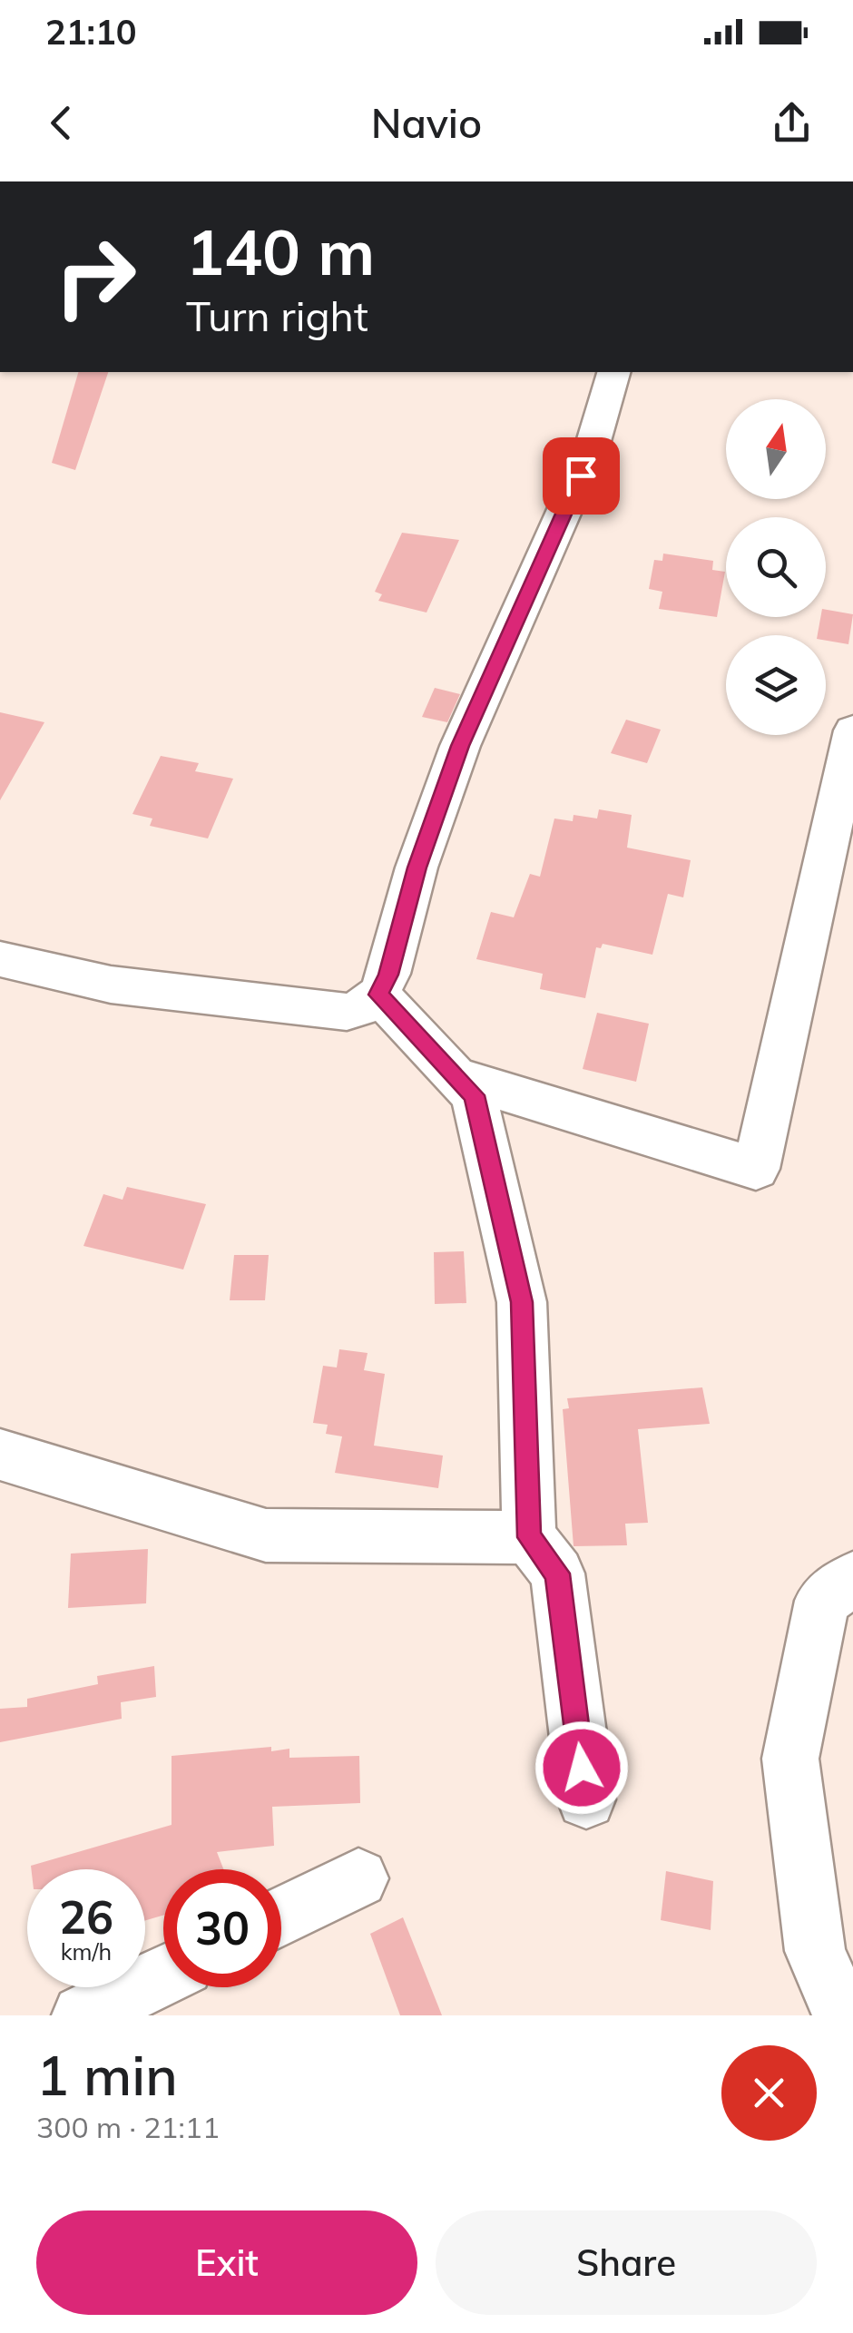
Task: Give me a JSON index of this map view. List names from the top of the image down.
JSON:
{
  "north": "top",
  "page": {
    "status": "21:10",
    "header": "Navio",
    "turn": ["140 m", "Turn right"],
    "speed": "26 km/h",
    "limit": "30",
    "heading": ["1 min", "300 m · 21:11"],
    "buttons": ["Exit", "Share"]
  }
}
